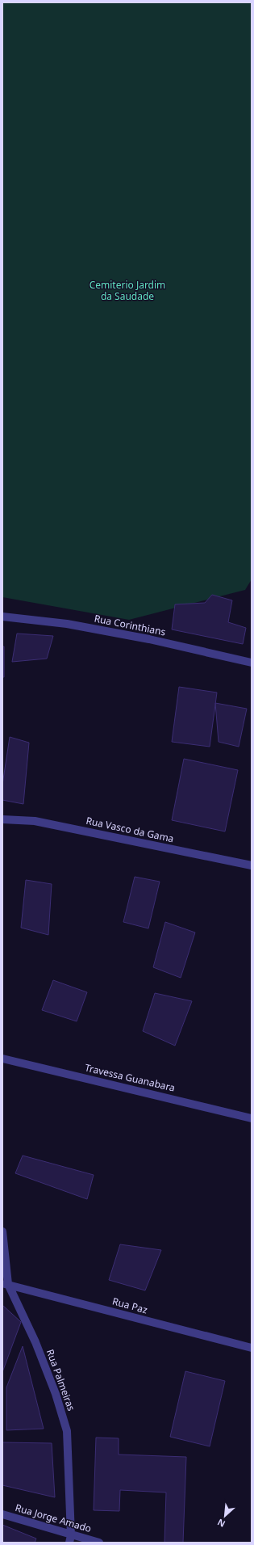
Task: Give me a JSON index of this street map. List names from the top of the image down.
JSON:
{
  "streets": {
    "street": [
      "Rua Corinthians",
      "Rua Vasco da Gama",
      "Travessa Guanabara",
      "Rua Paz",
      "Rua Palmeiras",
      "Rua Jorge Amado"
    ]
  },
  "crossings": [
    ["Rua Paz", "Rua Palmeiras"],
    ["Rua Palmeiras", "Rua Jorge Amado"]
  ],
  "parks": ["Cemiterio Jardim da Saudade"],
  "north": "bottom left"
}
